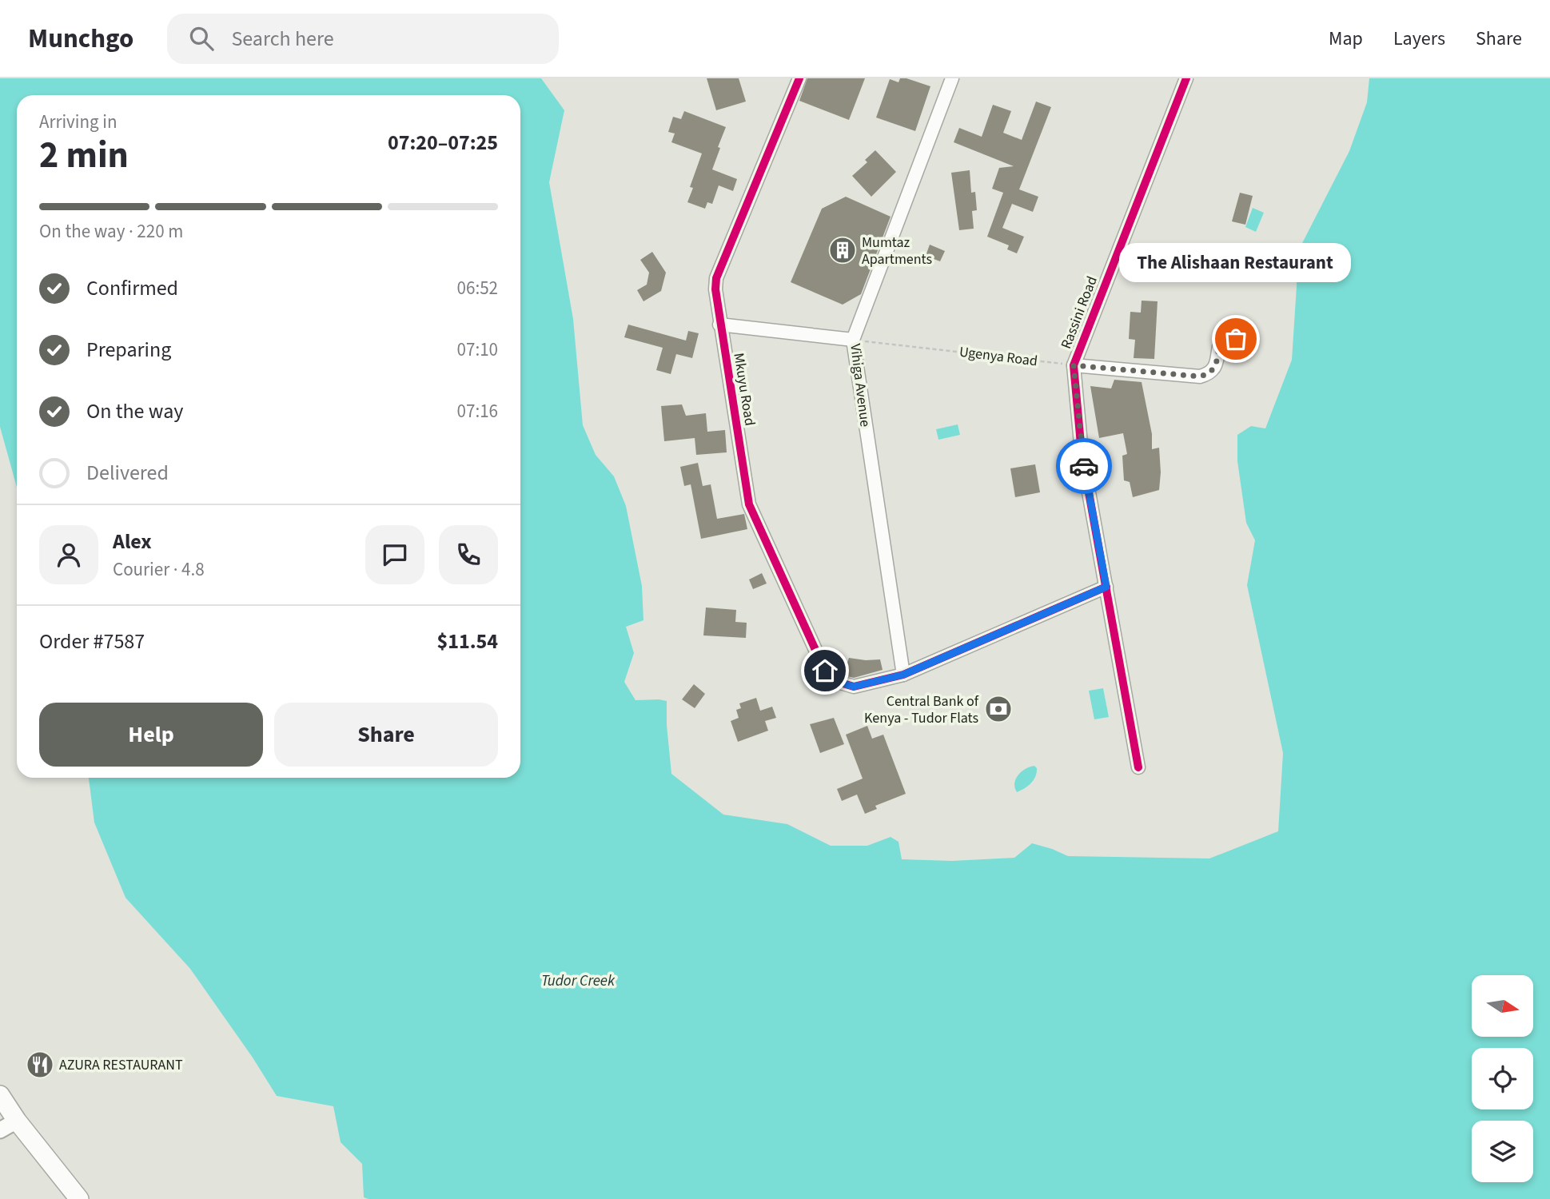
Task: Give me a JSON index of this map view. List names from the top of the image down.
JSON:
{
  "streets": {
    "street": ["Rassini Road", "Vihiga Avenue", "Mkuyu Road"],
    "path": ["Ugenya Road"]
  },
  "crossings": [
    ["Rassini Road", "Ugenya Road"],
    ["Ugenya Road", "Vihiga Avenue"],
    ["Vihiga Avenue", "Mkuyu Road"]
  ],
  "water": ["Tudor Creek"],
  "places": {
    "building": ["Mumtaz Apartments"],
    "other": ["The Alishaan Restaurant"],
    "bank": ["Central Bank of Kenya - Tudor Flats"],
    "restaurant": ["AZURA RESTAURANT"]
  },
  "north": "right",
  "page": {
    "header": "Munchgo",
    "search": "Search here",
    "nav": ["Map", "Layers", "Share"],
    "heading": ["2 min", "Arriving in", "07:20–07:25"],
    "panel": [
      "Alex",
      "Courier · 4.8",
      "Order #7587",
      "$11.54"
    ],
    "bar": "On the way · 220 m",
    "bubble": "The Alishaan Restaurant",
    "list": [
      ["Confirmed", "06:52"],
      ["Preparing", "07:10"],
      ["On the way", "07:16"],
      "Delivered"
    ],
    "buttons": ["Help", "Share"]
  }
}
